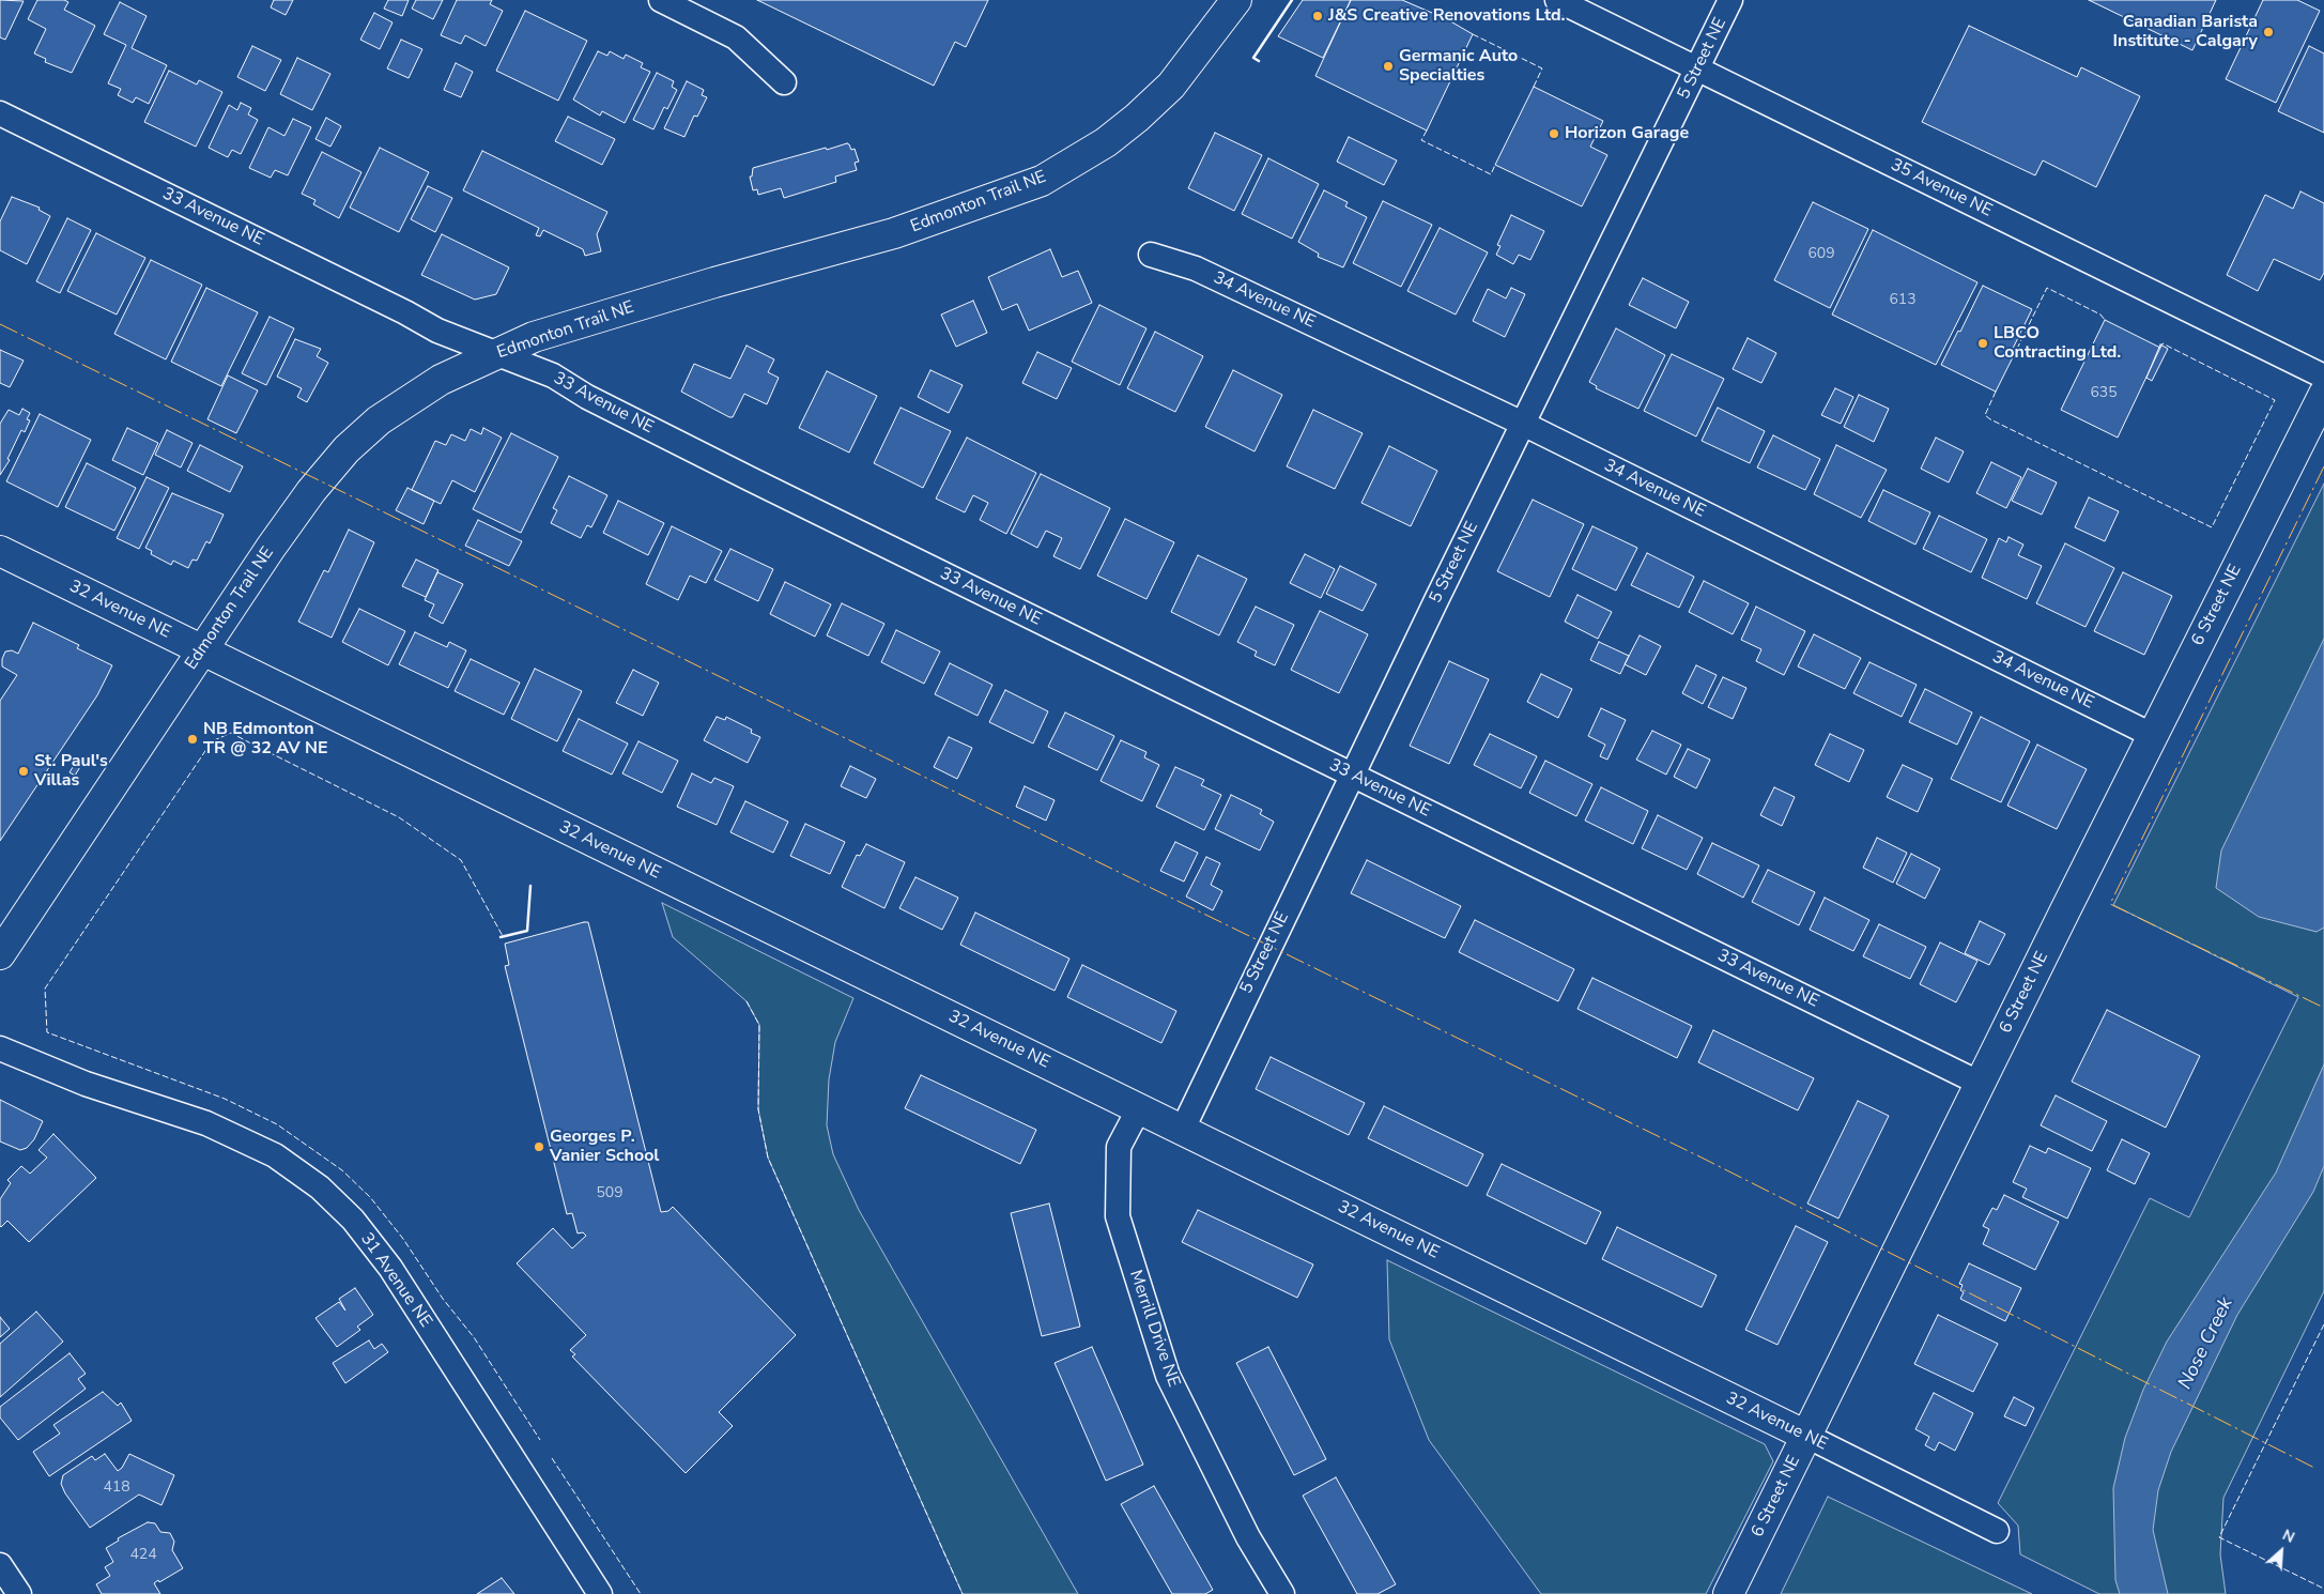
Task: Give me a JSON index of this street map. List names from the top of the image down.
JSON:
{
  "streets": {
    "street": [
      "5 Street NE",
      "35 Avenue NE",
      "Edmonton Trail NE",
      "33 Avenue NE",
      "34 Avenue NE",
      "6 Street NE",
      "32 Avenue NE",
      "31 Avenue NE",
      "Merrill Drive NE"
    ]
  },
  "crossings": [
    ["5 Street NE", "35 Avenue NE"],
    ["5 Street NE", "33 Avenue NE"],
    ["5 Street NE", "34 Avenue NE"],
    ["5 Street NE", "32 Avenue NE"],
    ["Edmonton Trail NE", "33 Avenue NE"],
    ["Edmonton Trail NE", "32 Avenue NE"],
    ["33 Avenue NE", "6 Street NE"],
    ["34 Avenue NE", "6 Street NE"],
    ["6 Street NE", "32 Avenue NE"],
    ["32 Avenue NE", "Merrill Drive NE"]
  ],
  "water": ["Nose Creek"],
  "places": [
    "J&S Creative Renovations Ltd.",
    "Canadian Barista Institute - Calgary",
    "Germanic Auto Specialties",
    "Horizon Garage",
    "LBCO Contracting Ltd.",
    "NB Edmonton TR @ 32 AV NE",
    "St. Paul's Villas",
    "Georges P. Vanier School"
  ],
  "house_numbers": [
    "609",
    "613",
    "635",
    "509",
    "418",
    "424"
  ],
  "north": "top right"
}
